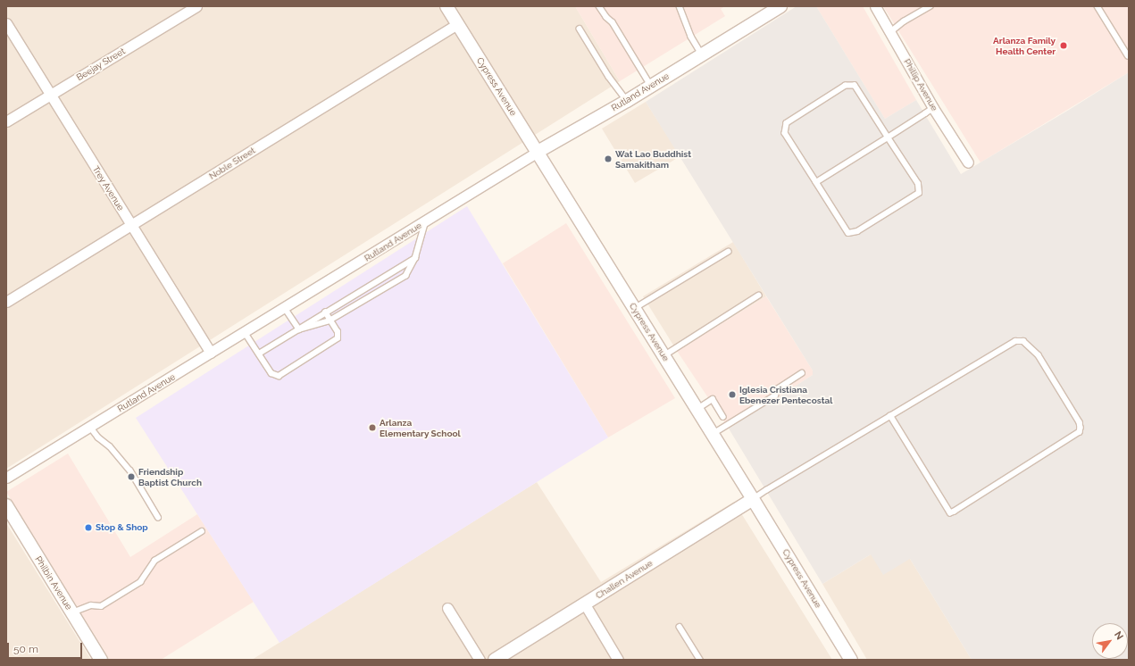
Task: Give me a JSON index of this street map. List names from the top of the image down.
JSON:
{
  "streets": {
    "street": [
      "Beejay Street",
      "Phillip Avenue",
      "Cypress Avenue",
      "Rutland Avenue",
      "Noble Street",
      "Trey Avenue",
      "Challen Avenue",
      "Philbin Avenue"
    ]
  },
  "crossings": [
    ["Beejay Street", "Trey Avenue"],
    ["Cypress Avenue", "Rutland Avenue"],
    ["Cypress Avenue", "Noble Street"],
    ["Cypress Avenue", "Challen Avenue"],
    ["Rutland Avenue", "Trey Avenue"],
    ["Noble Street", "Trey Avenue"]
  ],
  "places": [
    "Arlanza Family Health Center",
    "Wat Lao Buddhist Samakitham",
    "Iglesia Cristiana Ebenezer Pentecostal",
    "Arlanza Elementary School",
    "Friendship Baptist Church",
    "Stop & Shop"
  ],
  "scale_bar": "50 m",
  "north": "top right"
}
